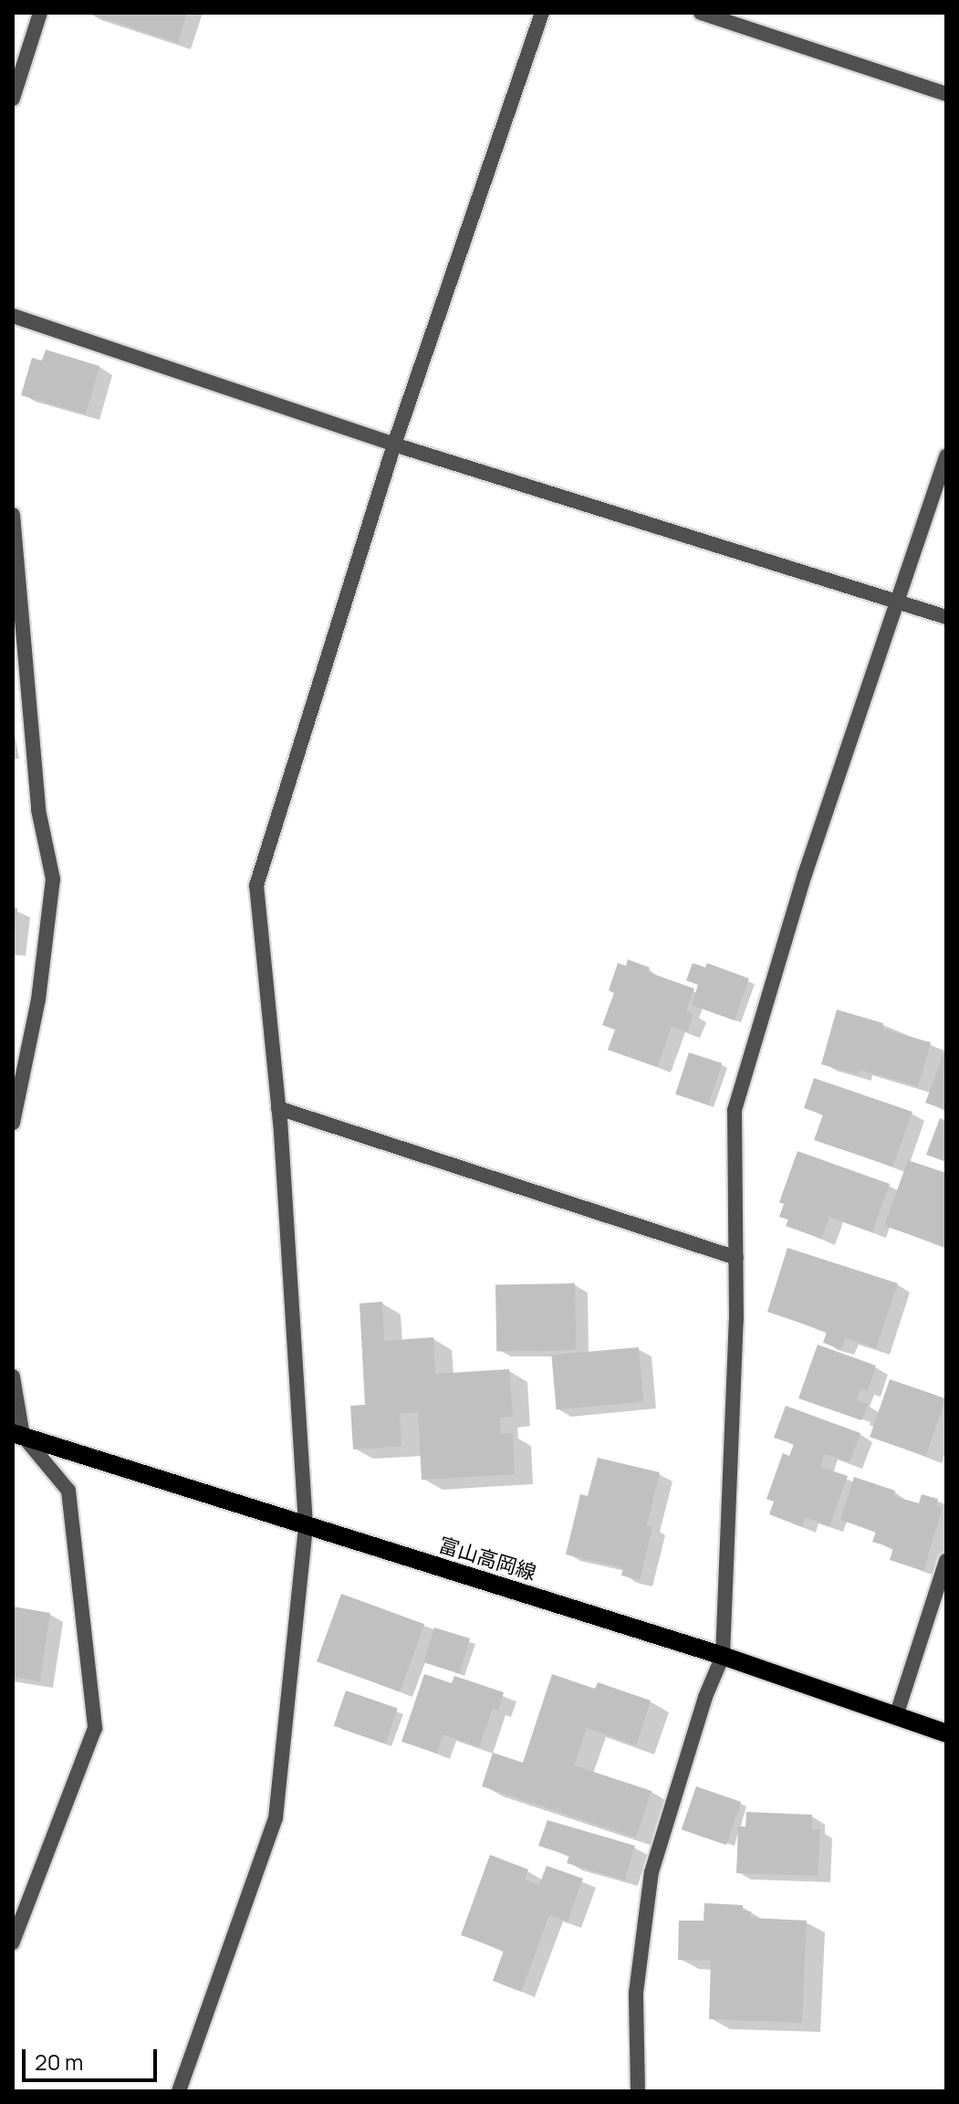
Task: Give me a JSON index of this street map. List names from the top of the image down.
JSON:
{
  "streets": {
    "main road": ["富山高岡線"]
  },
  "scale_bar": "20 m"
}
